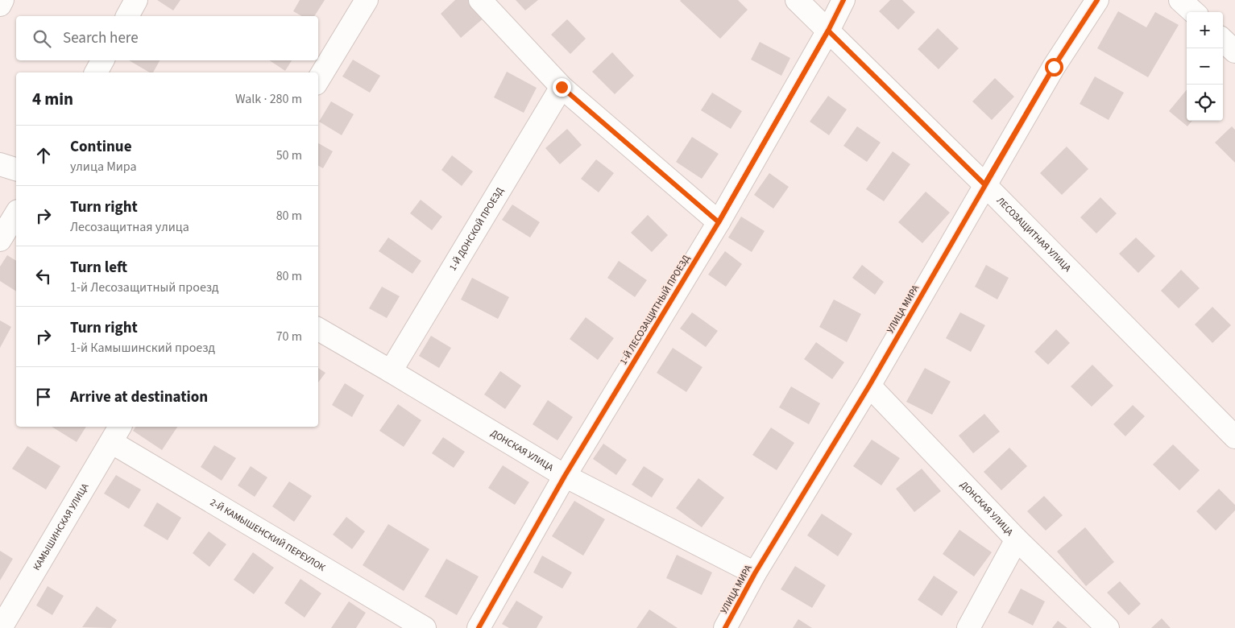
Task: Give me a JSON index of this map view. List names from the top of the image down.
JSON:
{
  "streets": {
    "street": [
      "1-Й ДОНСКОЙ ПРОЕЗД",
      "ЛЕСОЗАЩИТНАЯ УЛИЦА",
      "УЛИЦА МИРА",
      "1-Й ЛЕСОЗАЩИТНЫЙ ПРОЕЗД",
      "ДОНСКАЯ УЛИЦА",
      "КАМЫШИНСКАЯ УЛИЦА",
      "2-Й КАМЫШЕНСКИЙ ПЕРЕУЛОК"
    ]
  },
  "crossings": [
    ["1-Й ДОНСКОЙ ПРОЕЗД", "ДОНСКАЯ УЛИЦА"],
    ["ЛЕСОЗАЩИТНАЯ УЛИЦА", "УЛИЦА МИРА"],
    ["ЛЕСОЗАЩИТНАЯ УЛИЦА", "1-Й ЛЕСОЗАЩИТНЫЙ ПРОЕЗД"],
    ["УЛИЦА МИРА", "ДОНСКАЯ УЛИЦА"],
    ["1-Й ЛЕСОЗАЩИТНЫЙ ПРОЕЗД", "ДОНСКАЯ УЛИЦА"],
    ["КАМЫШИНСКАЯ УЛИЦА", "2-Й КАМЫШЕНСКИЙ ПЕРЕУЛОК"]
  ],
  "page": {
    "map_buttons": ["+", "−"],
    "search": "Search here",
    "heading": ["4 min", "Walk · 280 m"],
    "list": [
      ["Continue", "улица Мира", "50 m"],
      ["Turn right", "Лесозащитная улица", "80 m"],
      ["Turn left", "1-й Лесозащитный проезд", "80 m"],
      ["Turn right", "1-й Камышинский проезд", "70 m"],
      "Arrive at destination"
    ]
  }
}
